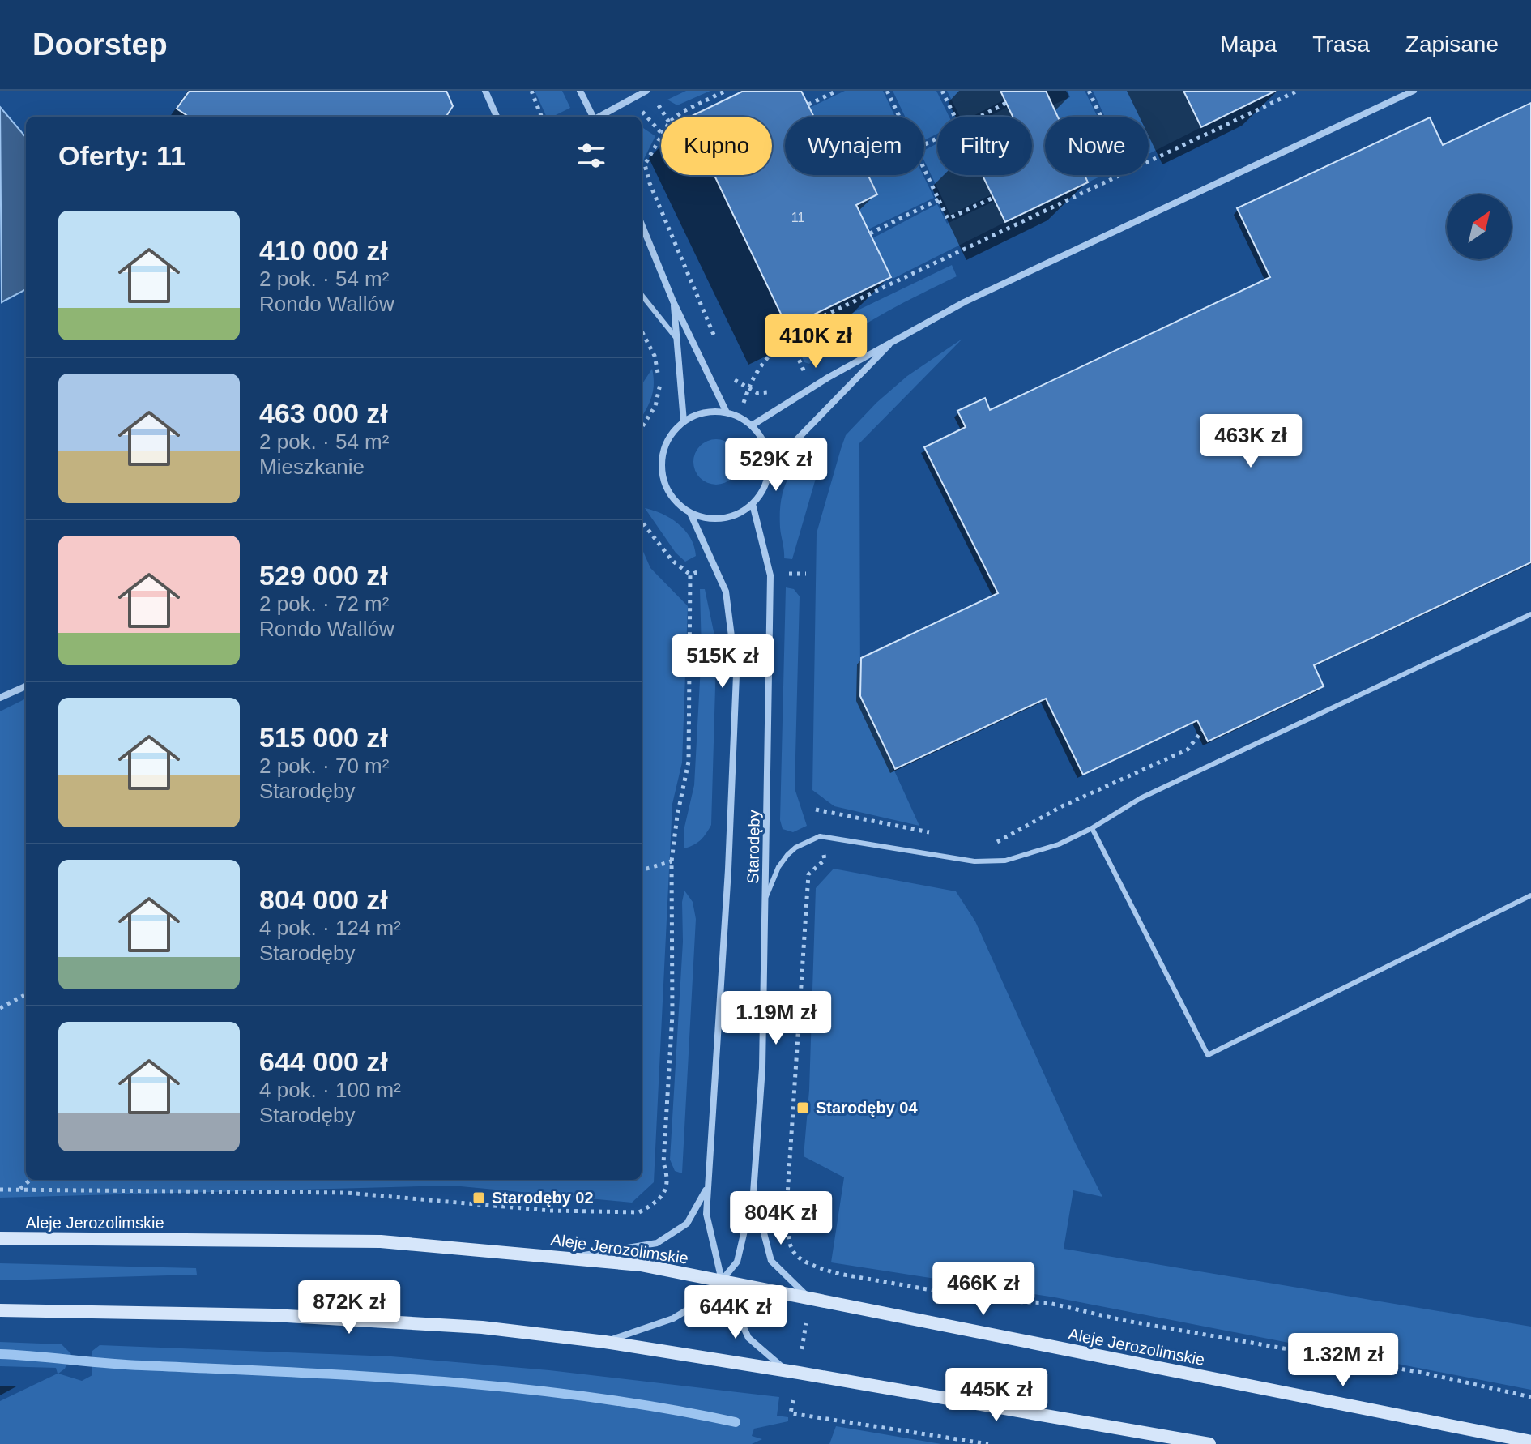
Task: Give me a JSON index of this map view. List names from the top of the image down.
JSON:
{
  "streets": {
    "main road": ["Aleje Jerozolimskie"],
    "street": ["Starodęby"]
  },
  "crossings": [
    ["Starodęby", "Aleje Jerozolimskie"]
  ],
  "places": {
    "transit": ["Starodęby 04", "Starodęby 02"]
  },
  "house_numbers": ["11"],
  "north": "top right",
  "page": {
    "header": "Doorstep",
    "nav": ["Mapa", "Trasa", "Zapisane"],
    "chip": [
      "Kupno",
      "Wynajem",
      "Filtry",
      "Nowe"
    ],
    "heading": "Oferty: 11",
    "list": [
      {
        "name": "410 000 zł",
        "note": "2 pok. · 54 m² · Rondo Wallów"
      },
      {
        "name": "463 000 zł",
        "note": "2 pok. · 54 m² · Mieszkanie"
      },
      {
        "name": "529 000 zł",
        "note": "2 pok. · 72 m² · Rondo Wallów"
      },
      {
        "name": "515 000 zł",
        "note": "2 pok. · 70 m² · Starodęby"
      },
      {
        "name": "804 000 zł",
        "note": "4 pok. · 124 m² · Starodęby"
      },
      {
        "name": "644 000 zł",
        "note": "4 pok. · 100 m² · Starodęby"
      }
    ],
    "price": [
      "410K zł",
      "463K zł",
      "529K zł",
      "515K zł",
      "1.19M zł",
      "804K zł",
      "466K zł",
      "872K zł",
      "644K zł",
      "1.32M zł",
      "445K zł"
    ]
  }
}
